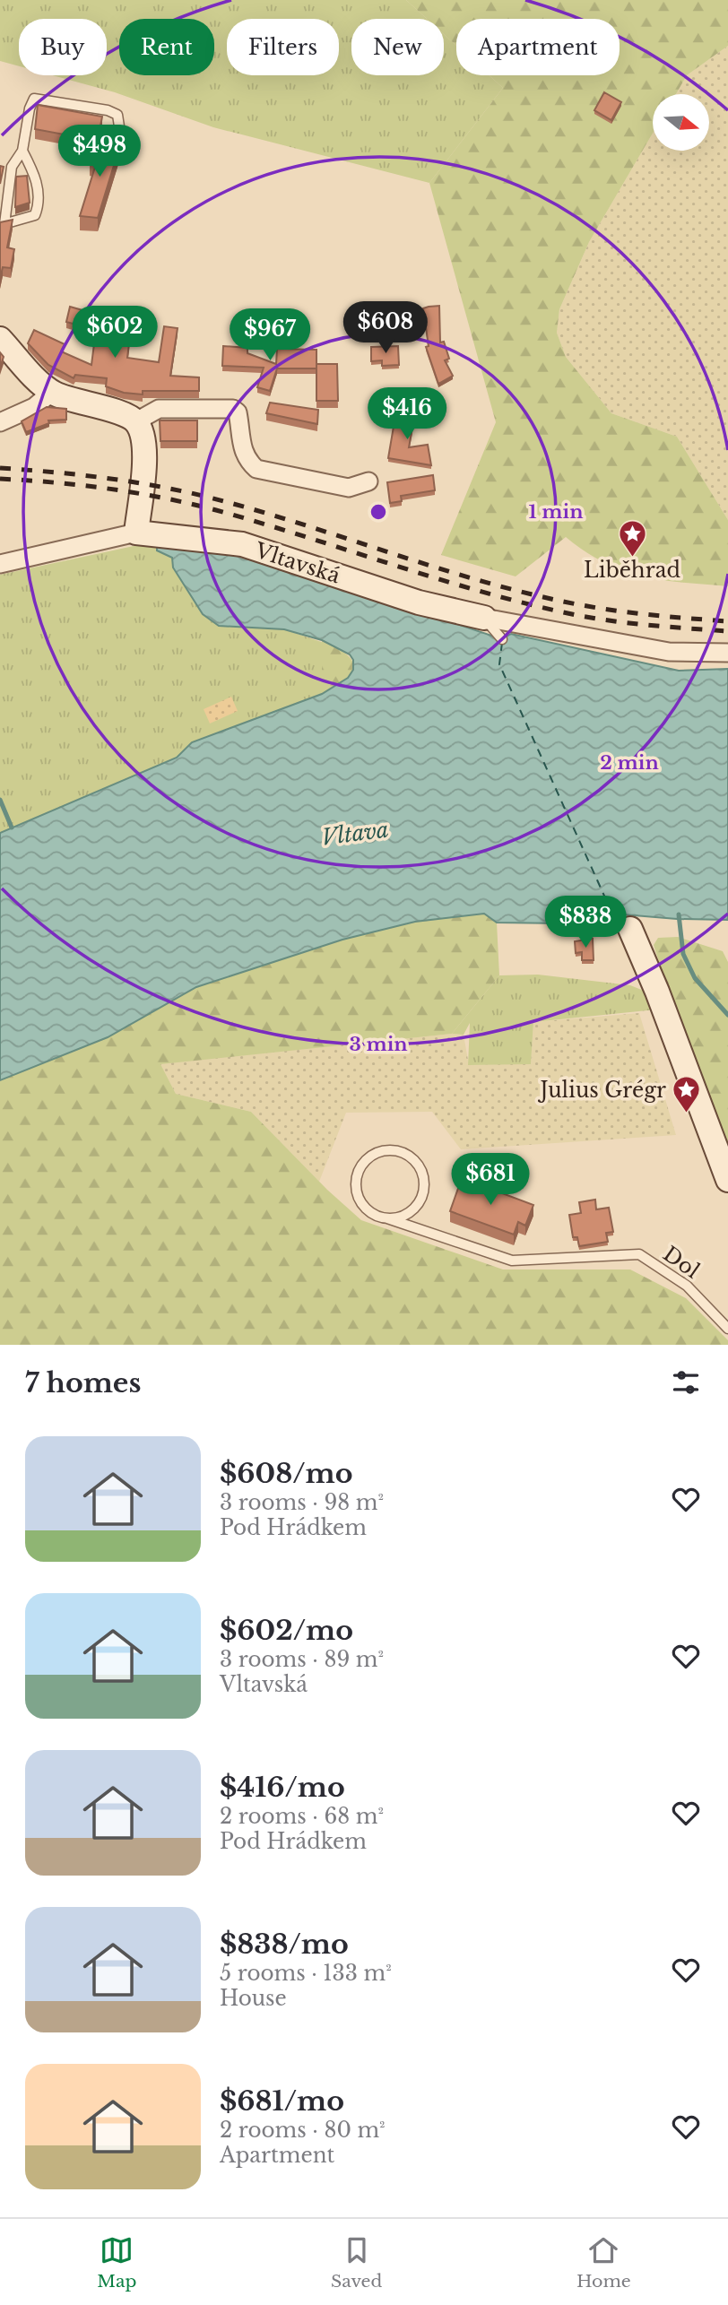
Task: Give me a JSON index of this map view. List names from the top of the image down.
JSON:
{
  "streets": {
    "street": ["Vltavská"],
    "lane": ["Dol"]
  },
  "water": ["Vltava"],
  "places": {
    "place": ["Liběhrad", "Julius Grégr"]
  },
  "north": "right",
  "page": {
    "chip": [
      "Buy",
      "Rent",
      "Filters",
      "New",
      "Apartment"
    ],
    "price": [
      "$498",
      "$608",
      "$602",
      "$967",
      "$416",
      "$838",
      "$681"
    ],
    "heading": "7 homes",
    "list": [
      {
        "name": "$608/mo",
        "note": "3 rooms · 98 m² · Pod Hrádkem"
      },
      {
        "name": "$602/mo",
        "note": "3 rooms · 89 m² · Vltavská"
      },
      {
        "name": "$416/mo",
        "note": "2 rooms · 68 m² · Pod Hrádkem"
      },
      {
        "name": "$838/mo",
        "note": "5 rooms · 133 m² · House"
      },
      {
        "name": "$681/mo",
        "note": "2 rooms · 80 m² · Apartment"
      }
    ],
    "tabs": ["Map", "Saved", "Home"]
  },
  "rings": ["1 min", "2 min", "3 min"]
}
